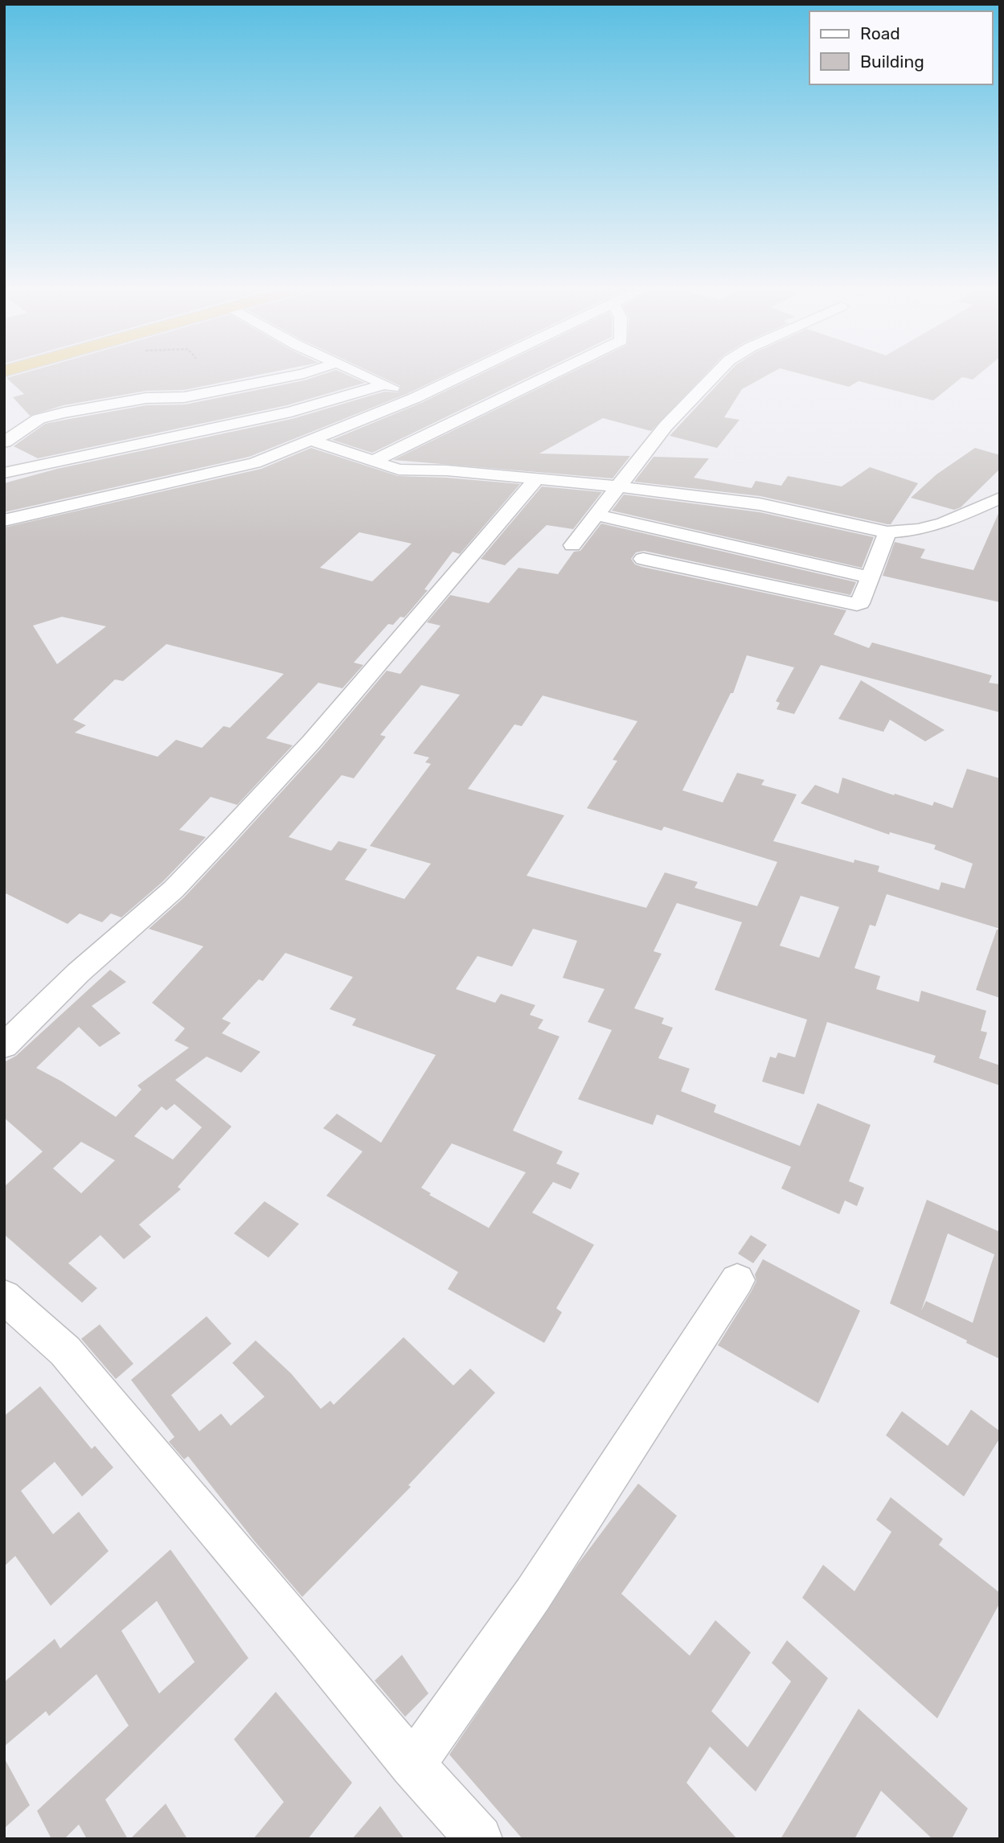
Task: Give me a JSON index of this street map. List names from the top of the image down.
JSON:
{
  "legend": ["Road", "Building"]
}
